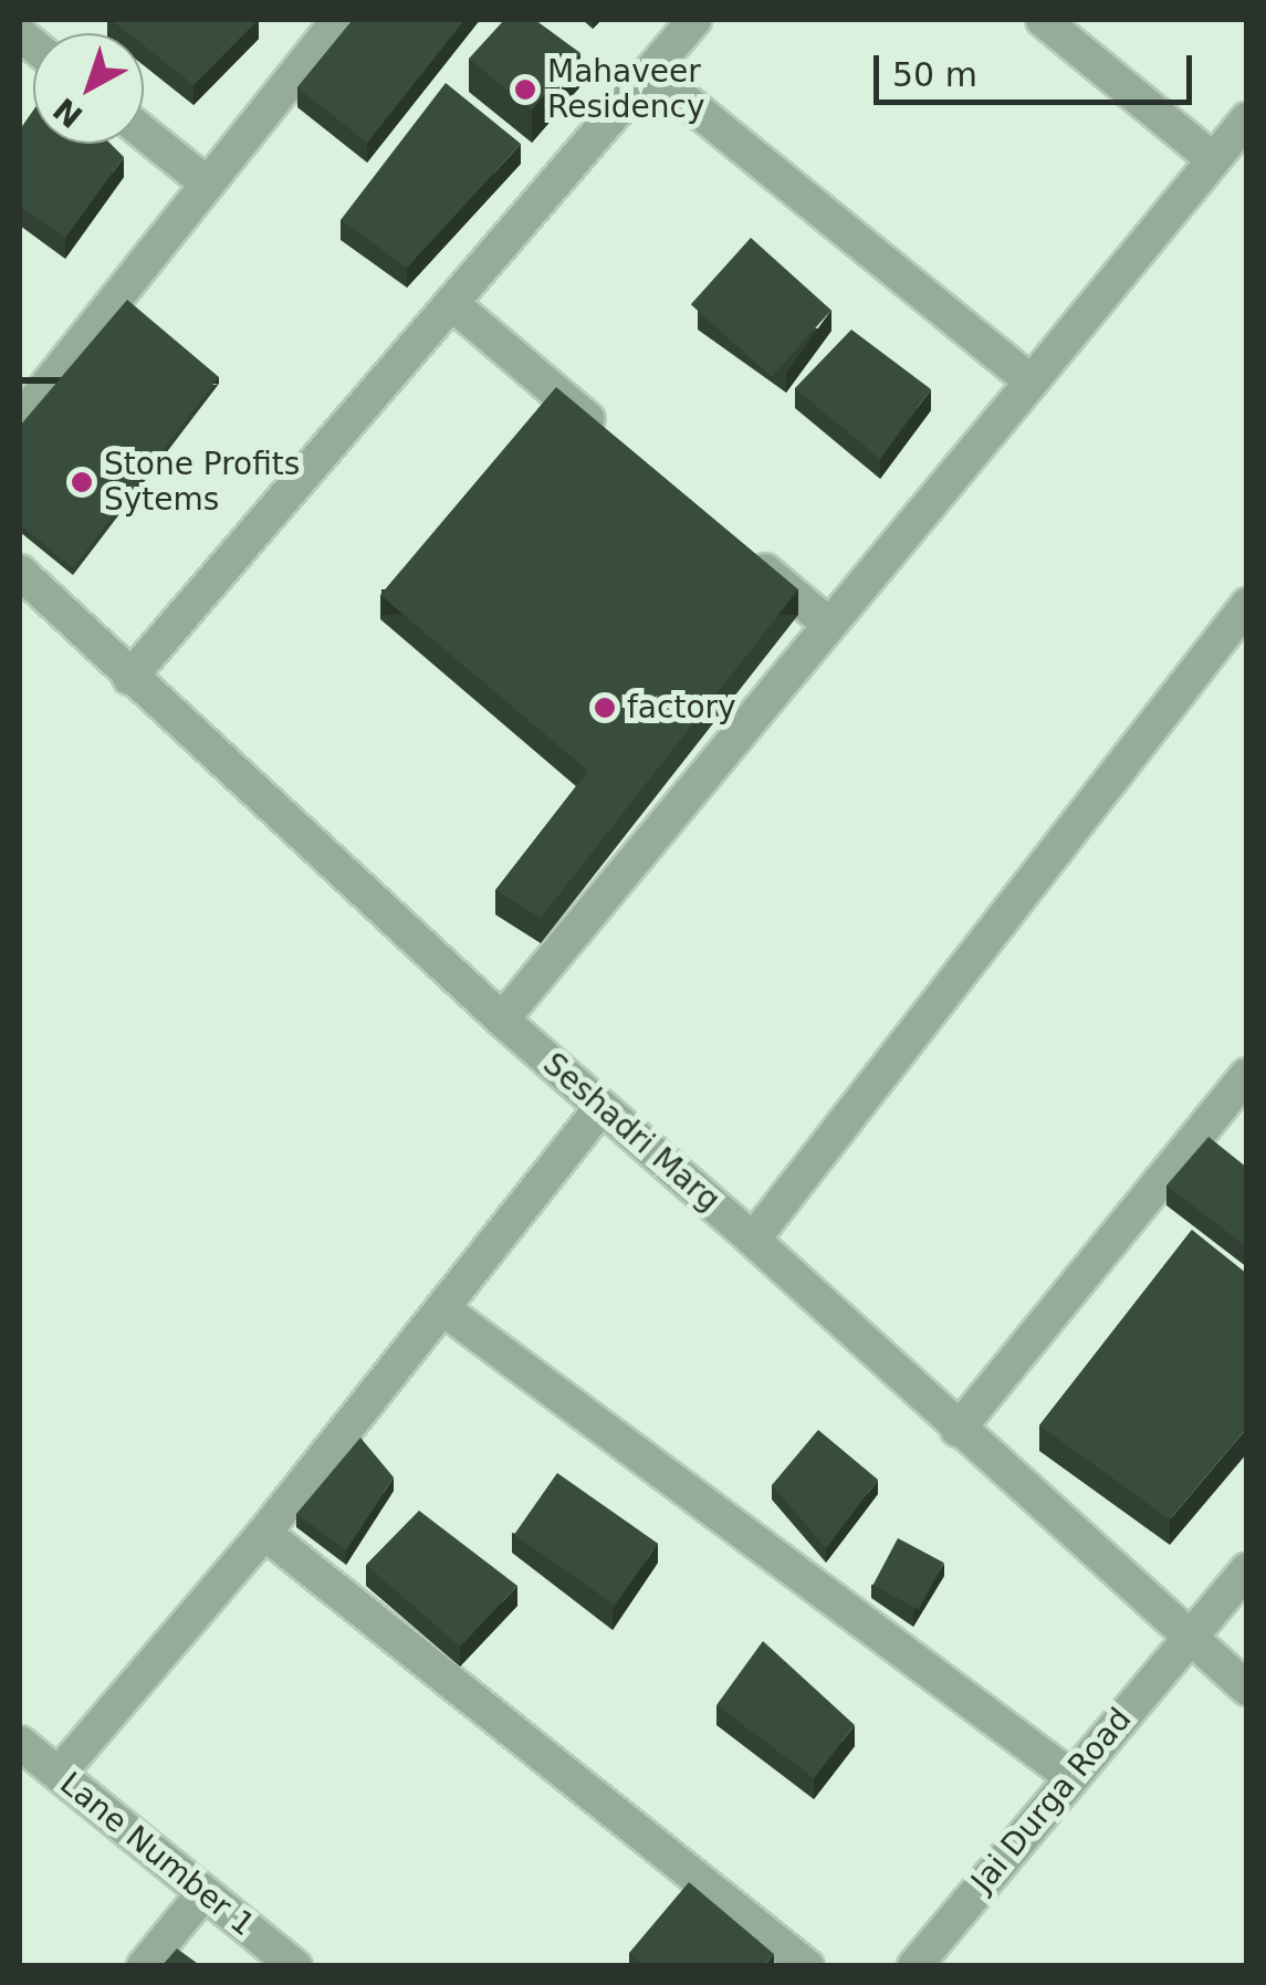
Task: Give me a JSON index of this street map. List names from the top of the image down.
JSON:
{
  "streets": {
    "street": ["Seshadri Marg", "Jai Durga Road", "Lane Number 1"]
  },
  "crossings": [
    ["Seshadri Marg", "Jai Durga Road"]
  ],
  "places": ["Mahaveer Residency", "Stone Profits Sytems", "factory"],
  "scale_bar": "50 m",
  "north": "bottom left"
}
